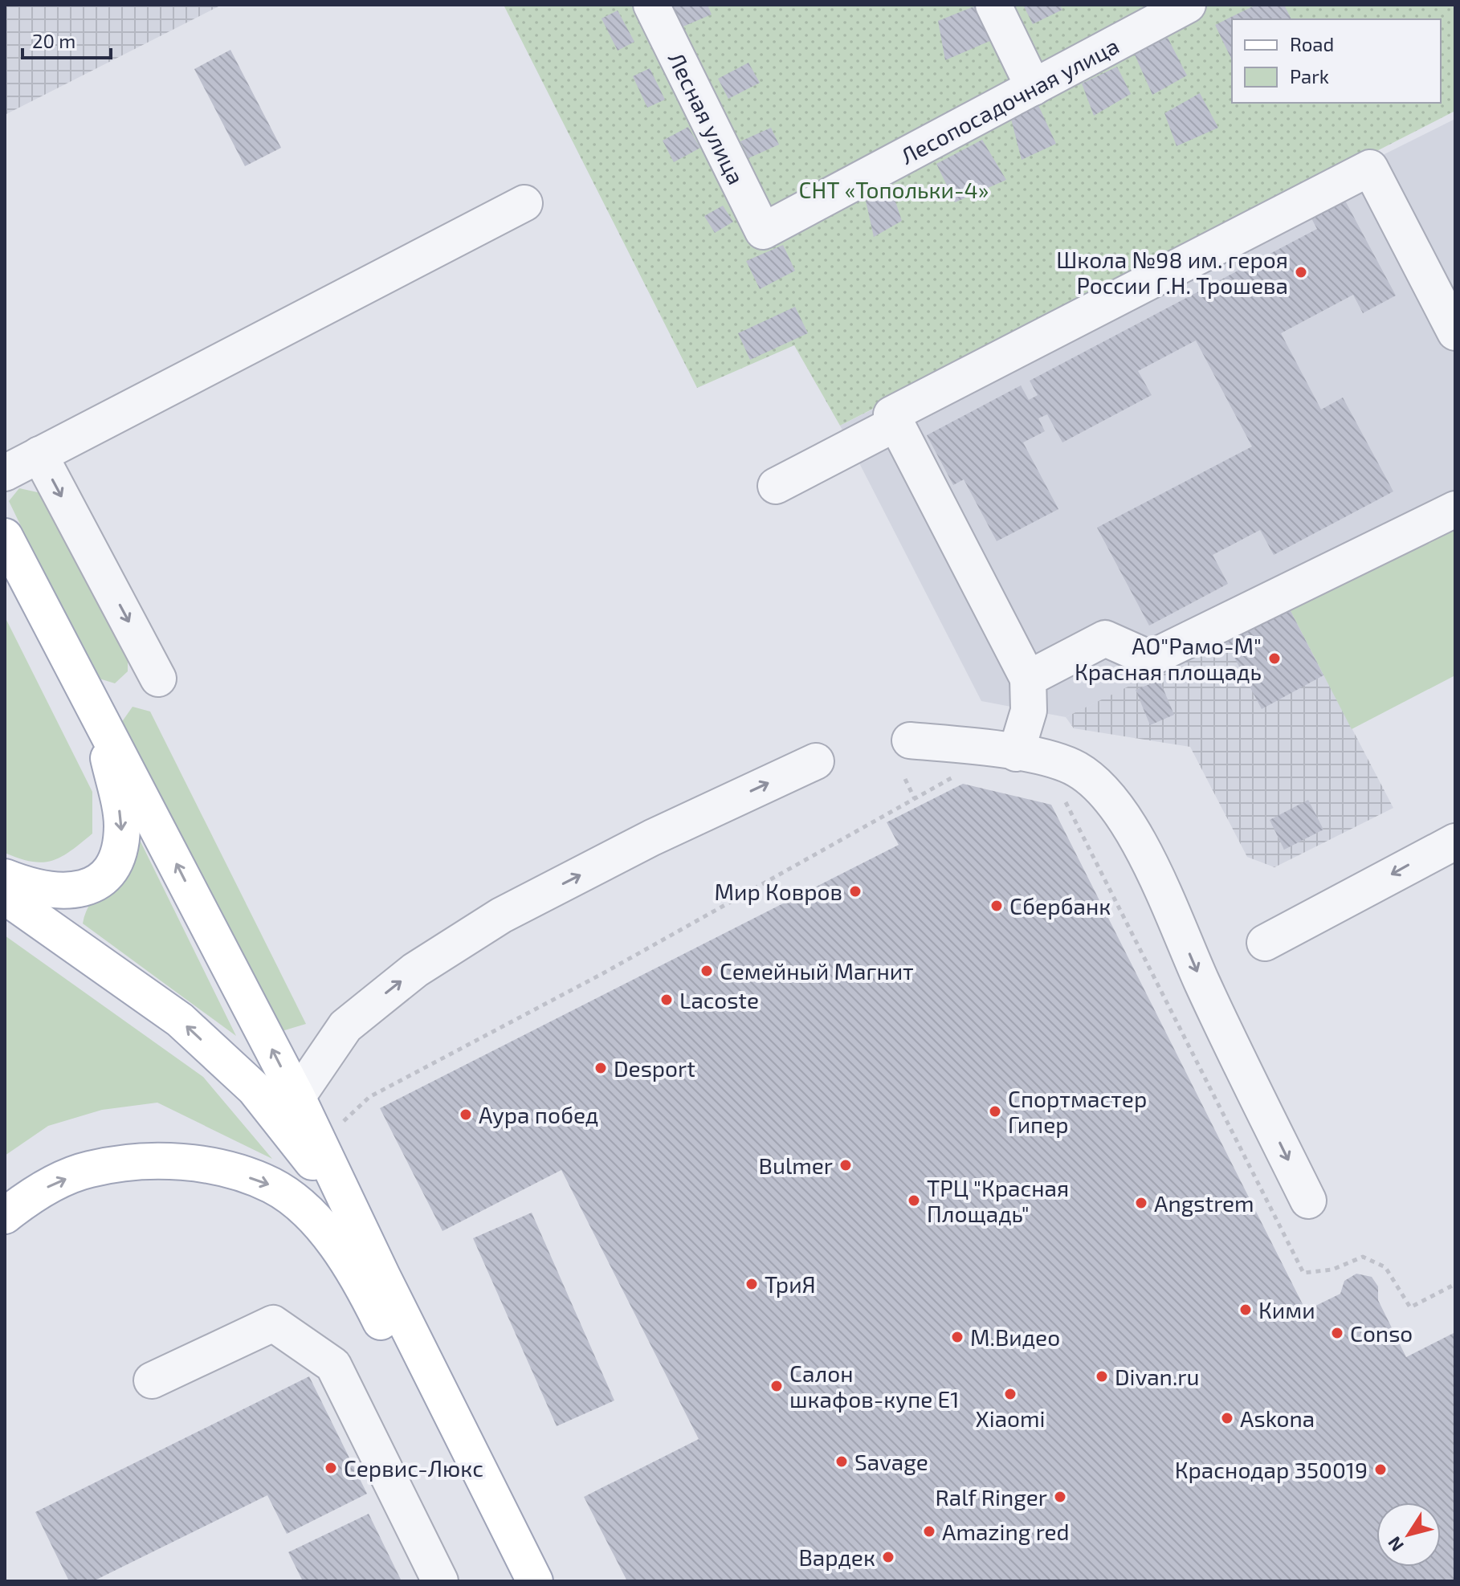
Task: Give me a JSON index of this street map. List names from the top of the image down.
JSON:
{
  "streets": {
    "street": ["Лесопосадочная улица", "Лесная улица"]
  },
  "crossings": [
    ["Лесопосадочная улица", "Лесная улица"]
  ],
  "parks": ["СНТ «Топольки-4»"],
  "places": [
    "Школа №98 им. героя России Г.Н. Трошева",
    "АО\"Рамо-М\" Красная площадь",
    "Мир Ковров",
    "Сбербанк",
    "Семейный Магнит",
    "Lacoste",
    "Desport",
    "Спортмастер Гипер",
    "Аура побед",
    "Bulmer",
    "ТРЦ \"Красная Площадь\"",
    "Angstrem",
    "ТриЯ",
    "Кими",
    "Conso",
    "М.Видео",
    "Divan.ru",
    "Салон шкафов-купе Е1",
    "Xiaomi",
    "Askona",
    "Savage",
    "Сервис-Люкс",
    "Краснодар 350019",
    "Ralf Ringer",
    "Amazing red",
    "Вардек"
  ],
  "legend": ["Road", "Park"],
  "scale_bar": "20 m",
  "north": "bottom left"
}
